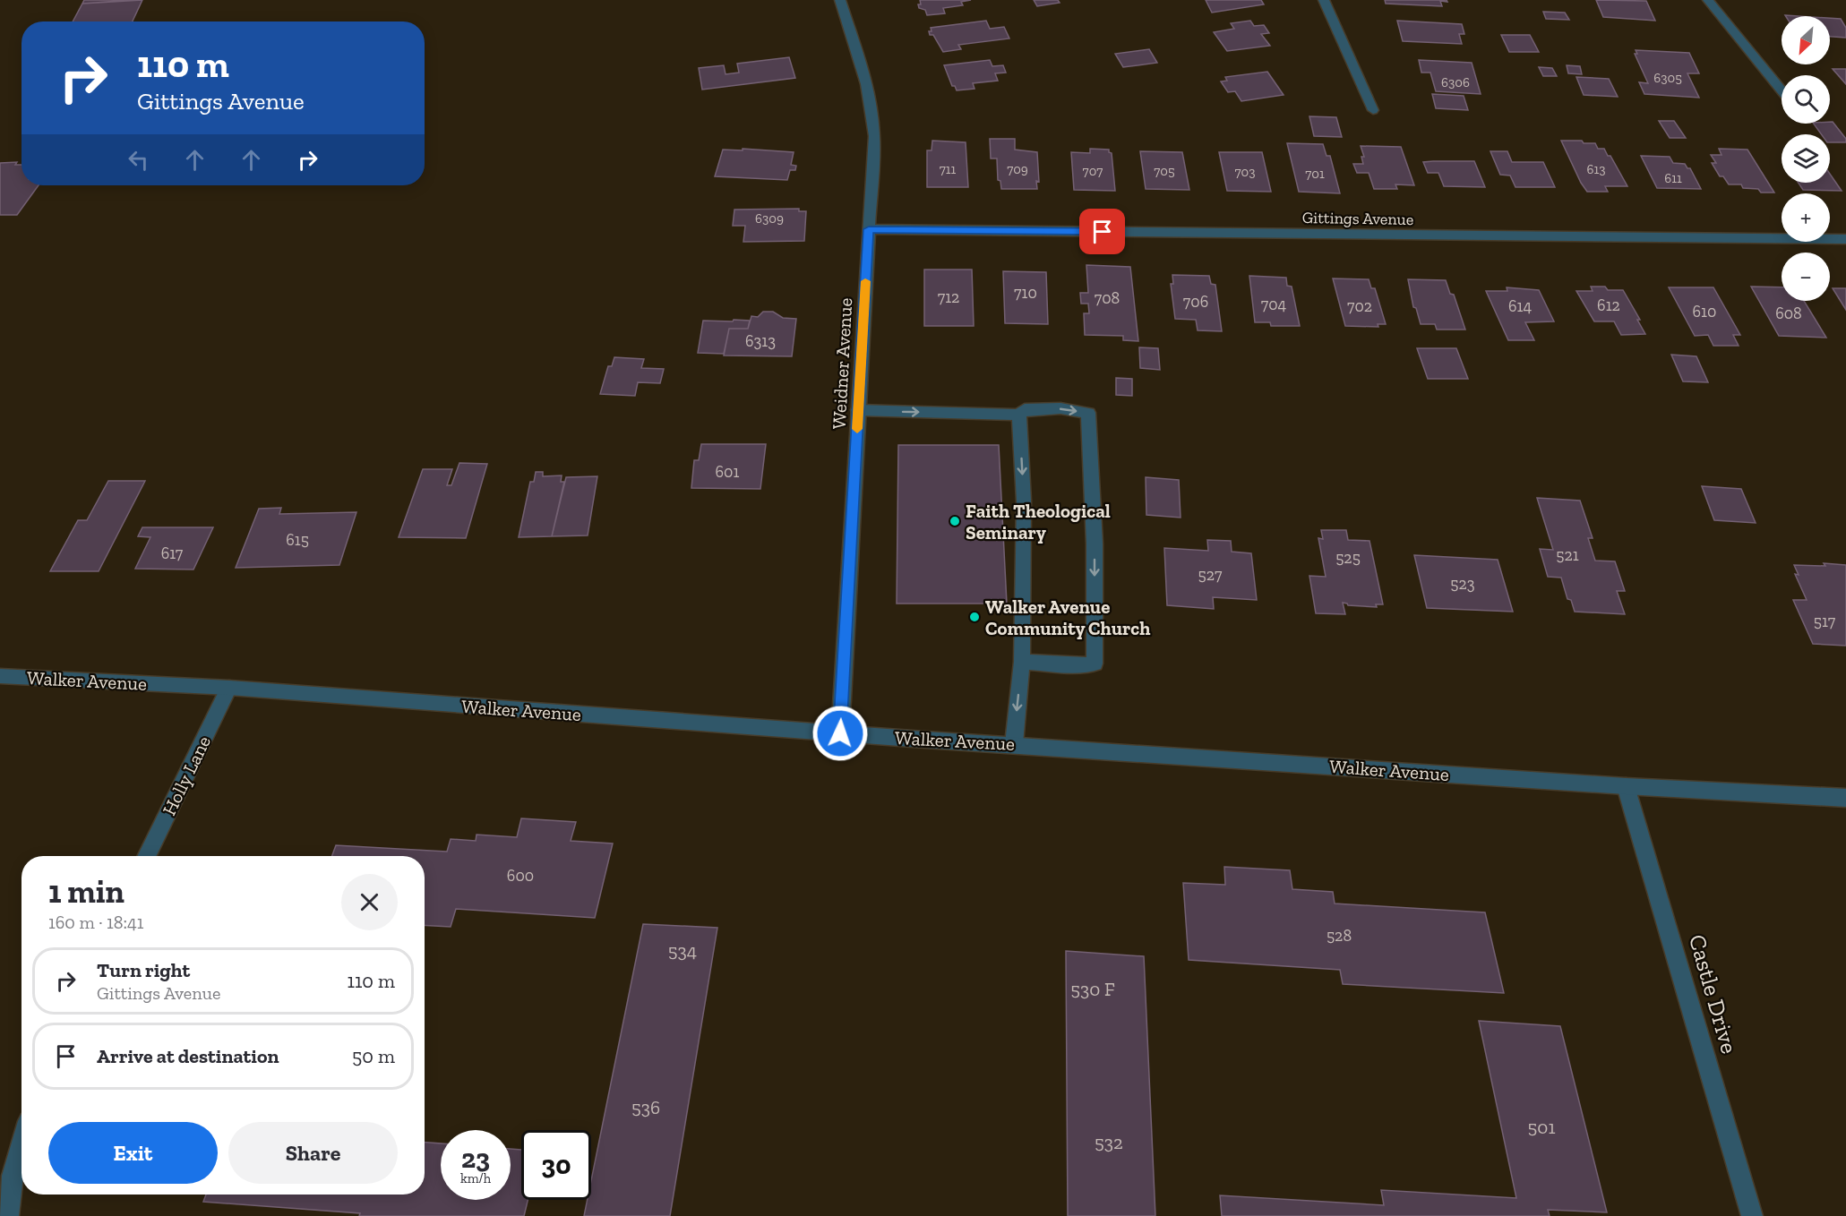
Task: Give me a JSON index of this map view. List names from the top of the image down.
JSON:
{
  "streets": {
    "street": [
      "Gittings Avenue",
      "Weidner Avenue",
      "Walker Avenue",
      "Holly Lane",
      "Castle Drive"
    ]
  },
  "crossings": [
    ["Gittings Avenue", "Weidner Avenue"],
    ["Weidner Avenue", "Walker Avenue"],
    ["Walker Avenue", "Holly Lane"],
    ["Walker Avenue", "Castle Drive"]
  ],
  "places": ["Faith Theological Seminary", "Walker Avenue Community Church"],
  "house_numbers": [
    "6305",
    "6306",
    "711",
    "709",
    "613",
    "707",
    "705",
    "703",
    "701",
    "611",
    "6309",
    "710",
    "712",
    "708",
    "706",
    "704",
    "612",
    "702",
    "614",
    "610",
    "608",
    "6313",
    "601",
    "615",
    "617",
    "521",
    "525",
    "527",
    "523",
    "517",
    "600",
    "528",
    "534",
    "530 F",
    "536",
    "501",
    "532"
  ],
  "north": "bottom left",
  "page": {
    "map_buttons": ["+", "−"],
    "turn": ["110 m", "Gittings Avenue"],
    "heading": ["1 min", "160 m · 18:41"],
    "list": [
      {
        "name": "Turn right",
        "note": "Gittings Avenue",
        "value": "110 m"
      },
      {
        "name": "Arrive at destination",
        "value": "50 m"
      }
    ],
    "buttons": ["Exit", "Share"],
    "speed": "23 km/h",
    "limit": "30"
  }
}
